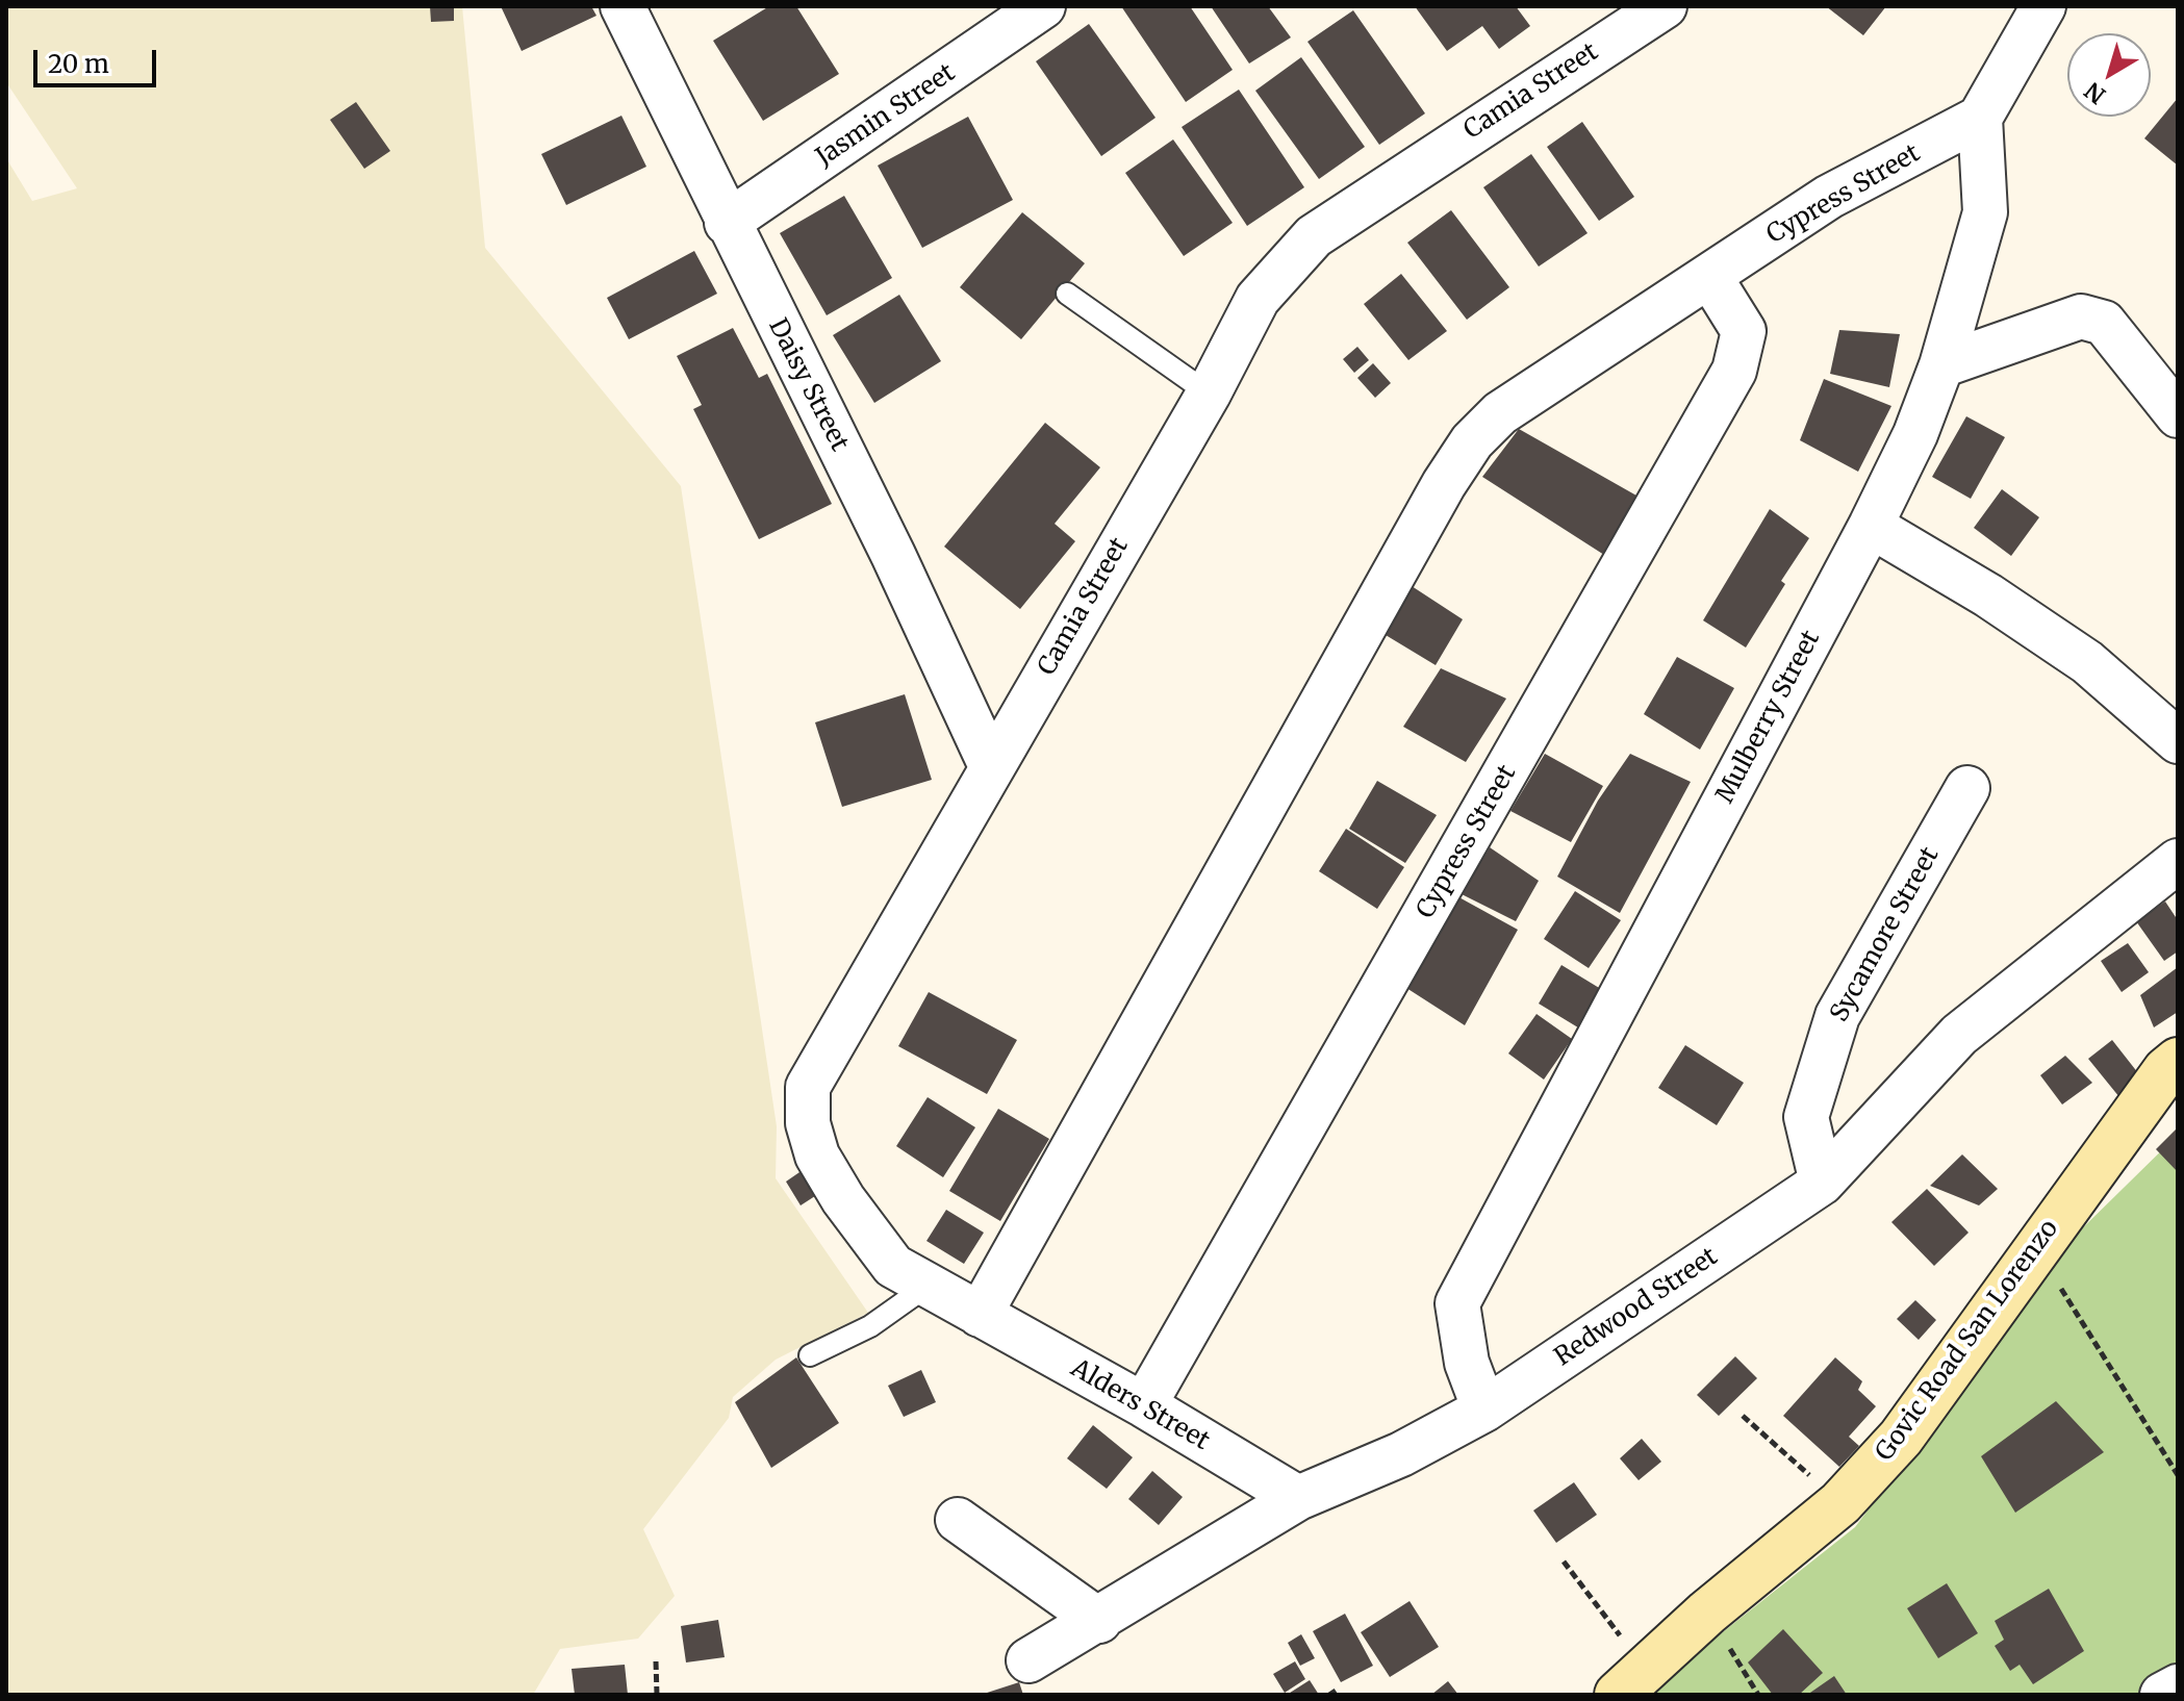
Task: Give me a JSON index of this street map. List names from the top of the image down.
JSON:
{
  "streets": {
    "main road": ["Govic Road San Lorenzo"],
    "street": [
      "Camia Street",
      "Jasmin Street",
      "Cypress Street",
      "Daisy Street",
      "Mulberry Street",
      "Sycamore Street",
      "Redwood Street",
      "Alders Street"
    ]
  },
  "crossings": [
    ["Camia Street", "Cypress Street"],
    ["Camia Street", "Daisy Street"],
    ["Camia Street", "Alders Street"],
    ["Jasmin Street", "Daisy Street"],
    ["Cypress Street", "Mulberry Street"],
    ["Cypress Street", "Alders Street"],
    ["Mulberry Street", "Redwood Street"],
    ["Sycamore Street", "Redwood Street"],
    ["Redwood Street", "Alders Street"]
  ],
  "scale_bar": "20 m",
  "north": "bottom left"
}
